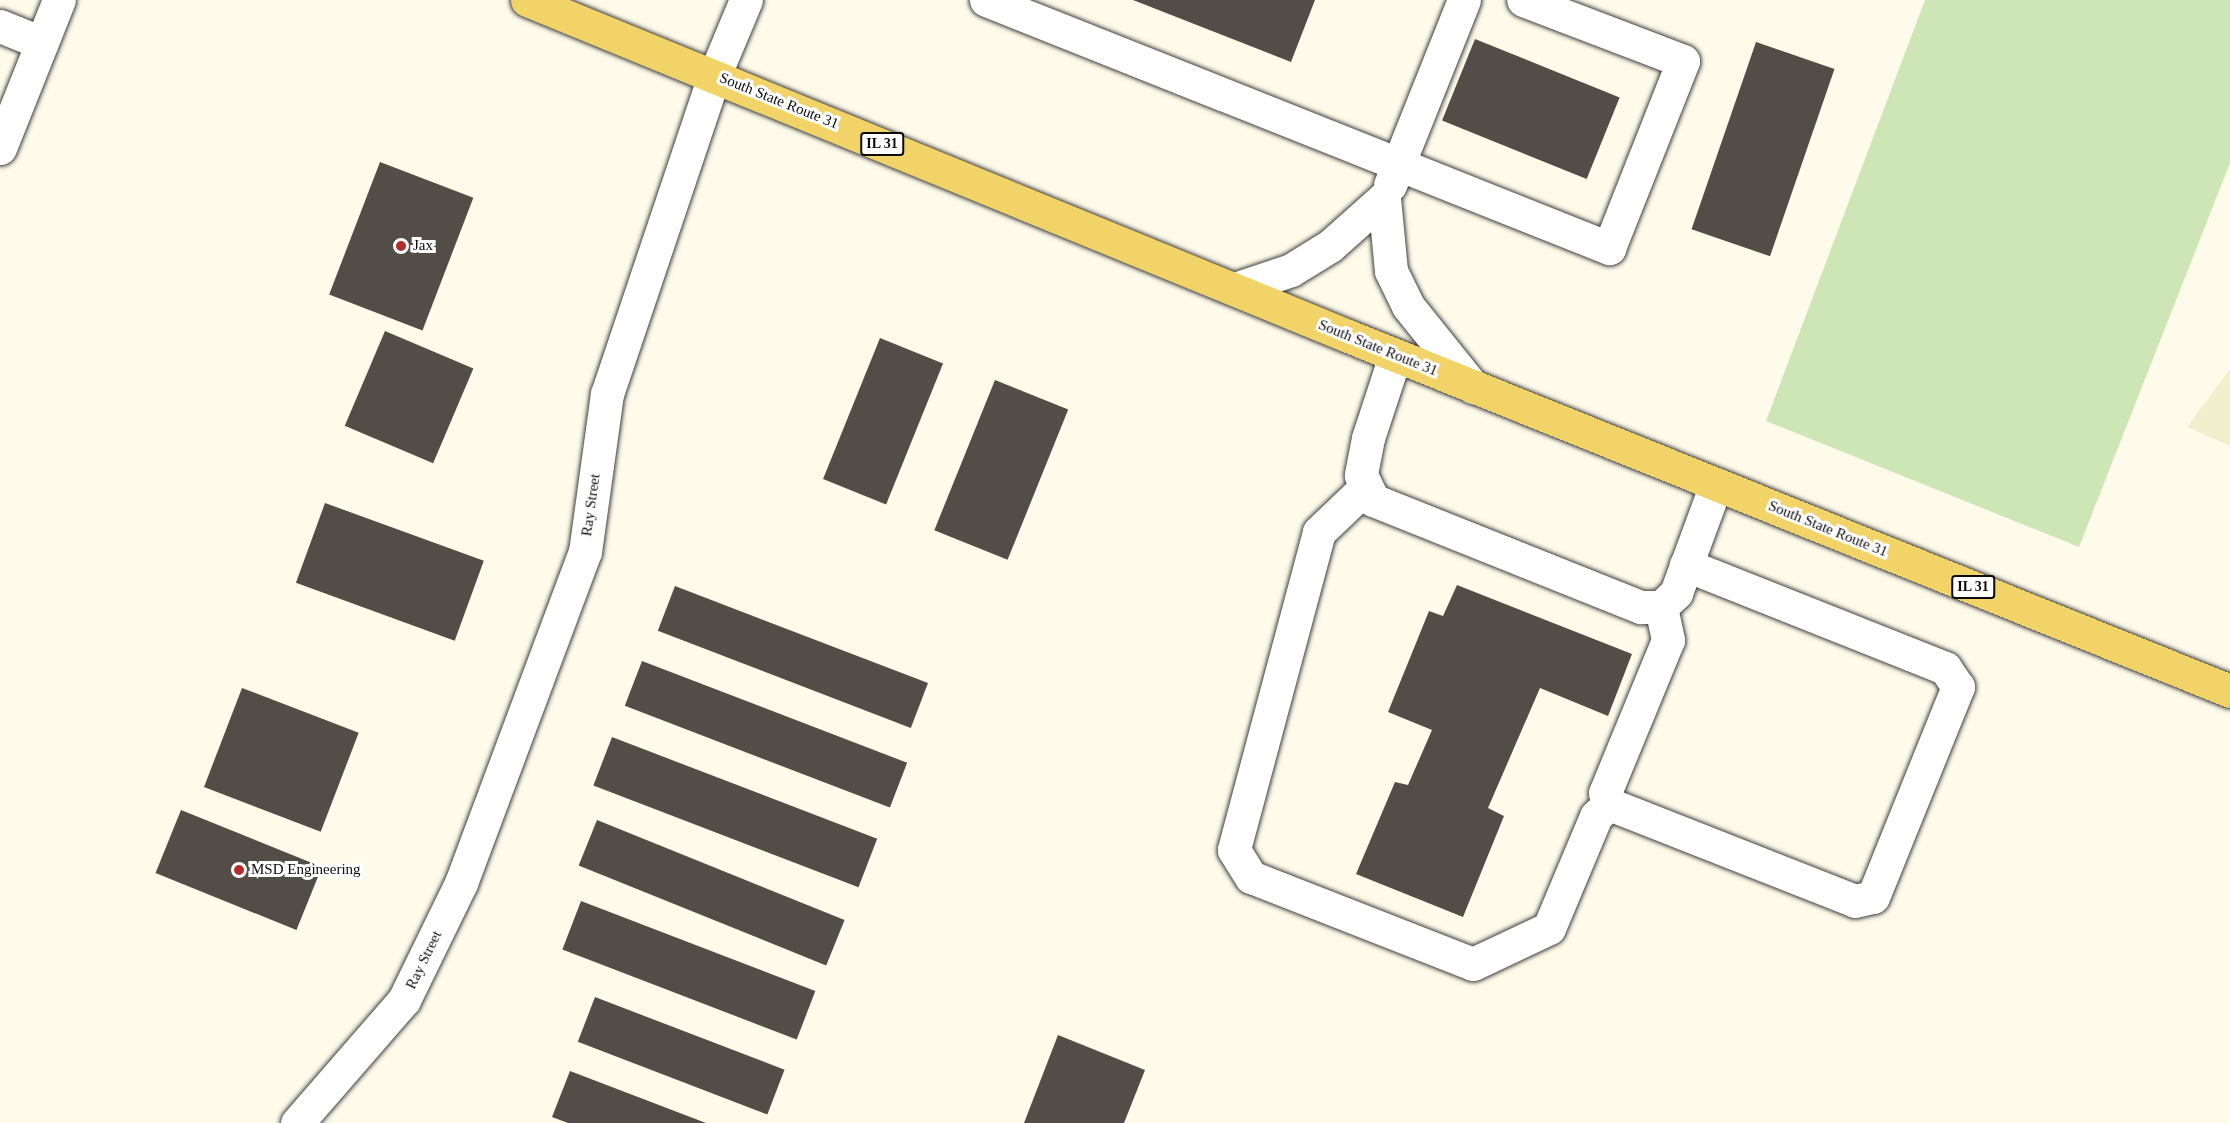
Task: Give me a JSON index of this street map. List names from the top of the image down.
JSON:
{
  "streets": {
    "main road": ["South State Route 31", "IL 31"],
    "street": ["Ray Street"]
  },
  "crossings": [
    ["South State Route 31", "Ray Street"]
  ],
  "places": ["Jax", "MSD Engineering"]
}
